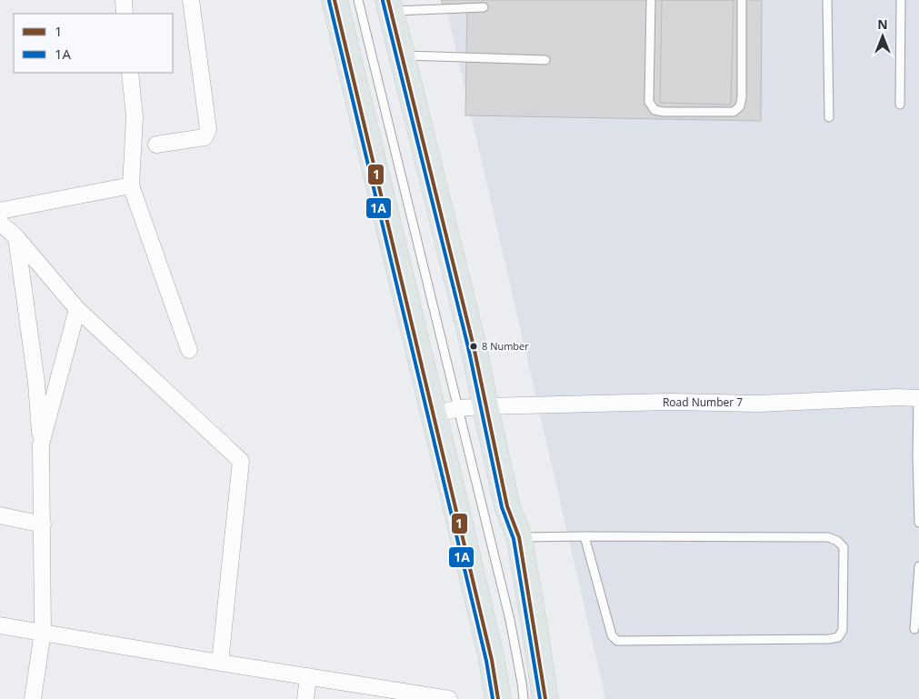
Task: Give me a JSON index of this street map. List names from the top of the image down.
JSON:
{
  "streets": {
    "street": ["Road Number 7"]
  },
  "places": ["8 Number"],
  "lines": ["transit line 1", "transit line 1A"],
  "legend": ["1", "1A"],
  "north": "top"
}
